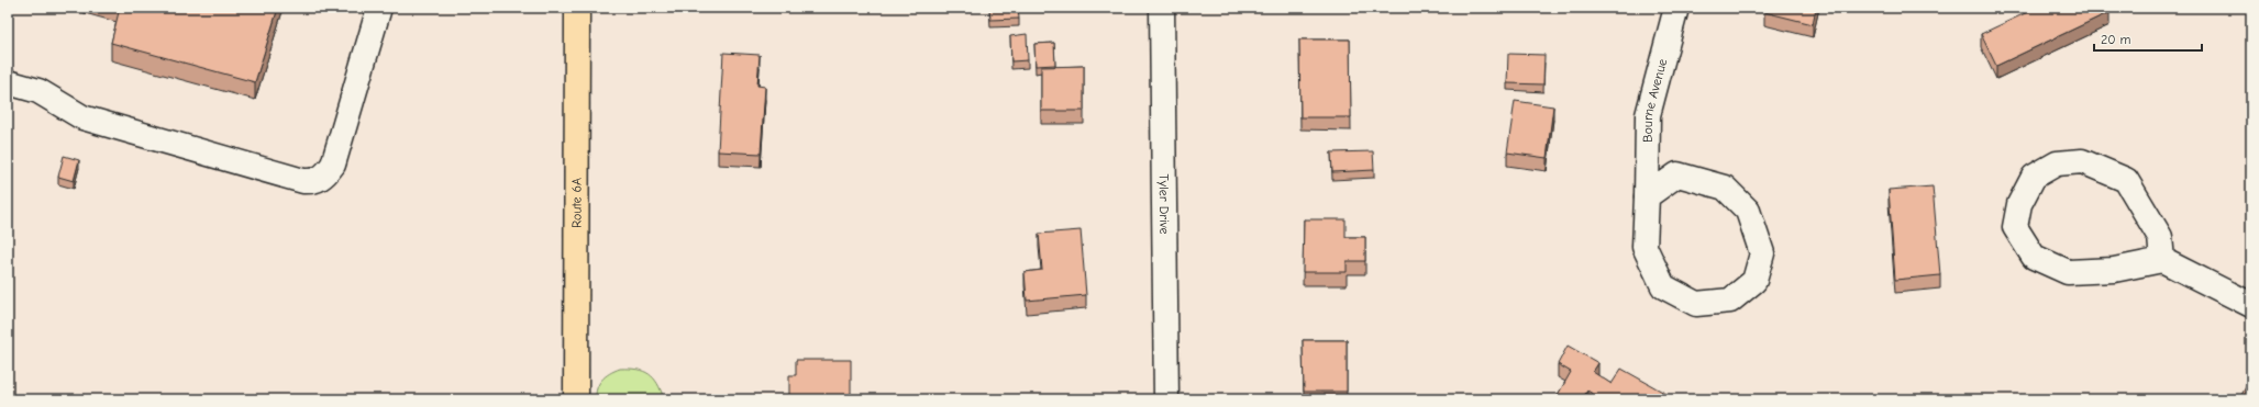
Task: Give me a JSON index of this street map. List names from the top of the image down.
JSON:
{
  "streets": {
    "main road": ["Route 6A"],
    "street": ["Bourne Avenue", "Tyler Drive"]
  },
  "scale_bar": "20 m"
}
